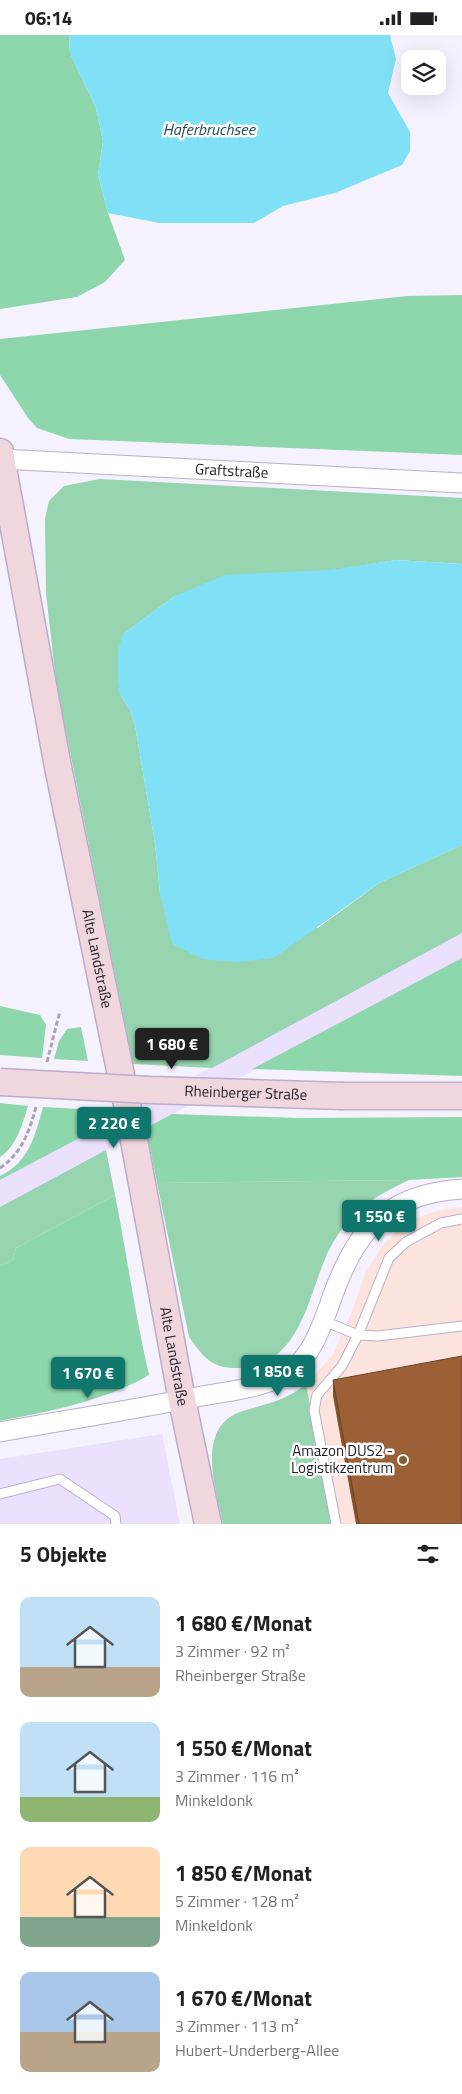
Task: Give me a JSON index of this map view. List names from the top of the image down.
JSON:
{
  "streets": {
    "street": ["Graftstraße", "Alte Landstraße", "Rheinberger Straße"]
  },
  "crossings": [
    ["Graftstraße", "Alte Landstraße"]
  ],
  "water": ["Haferbruchsee"],
  "places": ["Amazon DUS2 - Logistikzentrum"],
  "page": {
    "status": "06:14",
    "price": [
      "1 680 €",
      "2 220 €",
      "1 550 €",
      "1 850 €",
      "1 670 €"
    ],
    "heading": "5 Objekte",
    "list": [
      {
        "name": "1 680 €/Monat",
        "note": "3 Zimmer · 92 m² · Rheinberger Straße"
      },
      {
        "name": "1 550 €/Monat",
        "note": "3 Zimmer · 116 m² · Minkeldonk"
      },
      {
        "name": "1 850 €/Monat",
        "note": "5 Zimmer · 128 m² · Minkeldonk"
      },
      {
        "name": "1 670 €/Monat",
        "note": "3 Zimmer · 113 m² · Hubert-Underberg-Allee"
      }
    ]
  }
}
